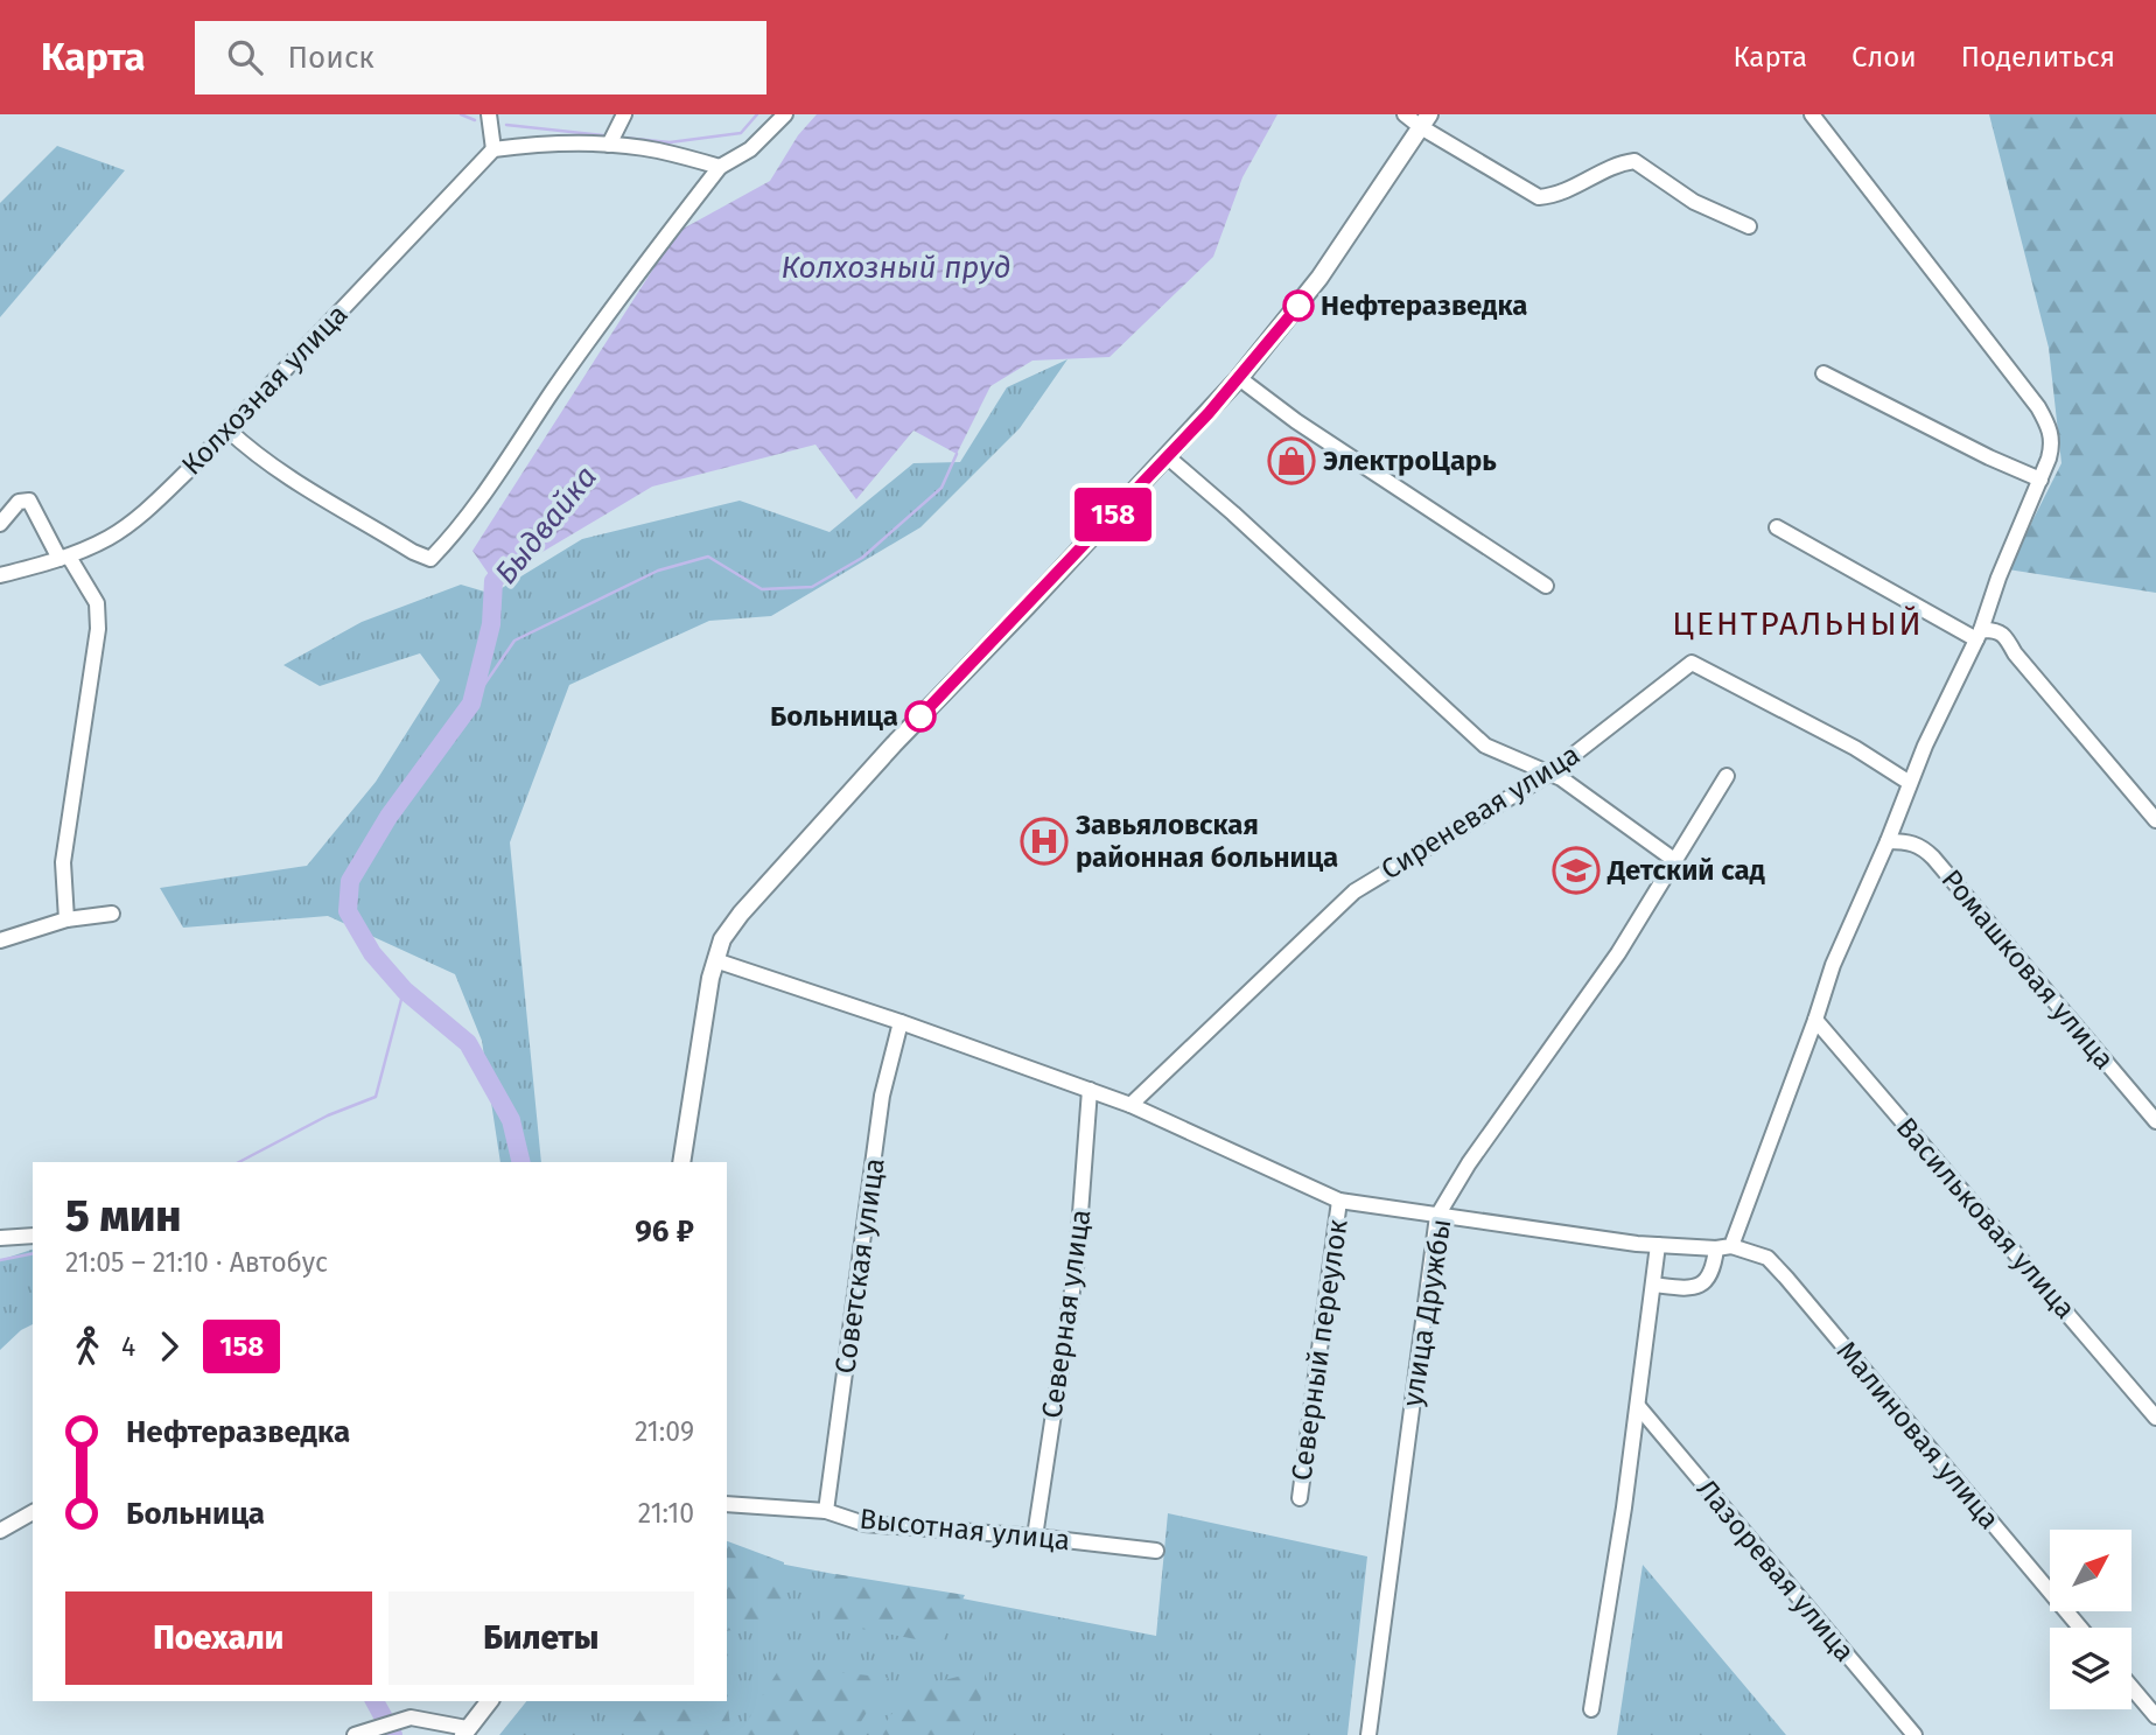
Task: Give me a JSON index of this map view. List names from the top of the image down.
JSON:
{
  "streets": {
    "street": [
      "Колхозная улица",
      "Сиреневая улица",
      "Ромашковая улица",
      "Васильковая улица",
      "Советская улица",
      "улица Дружбы",
      "Северная улица",
      "Северный переулок",
      "Малиновая улица",
      "Высотная улица",
      "Лазоревая улица"
    ]
  },
  "crossings": [
    ["Советская улица", "Высотная улица"],
    ["Северная улица", "Высотная улица"]
  ],
  "districts": ["ЦЕНТРАЛЬНЫЙ"],
  "water": ["Колхозный пруд", "Быдвайка"],
  "places": {
    "other": ["Нефтеразведка", "Больница"],
    "shop": ["ЭлектроЦарь"],
    "hospital": ["Завьяловская районная больница"],
    "school or university": ["Детский сад"]
  },
  "lines": ["bus line 158"],
  "north": "top right",
  "page": {
    "header": "Карта",
    "search": "Поиск",
    "nav": ["Карта", "Слои", "Поделиться"],
    "on_map": "158",
    "heading": ["5 мин", "21:05 – 21:10 · Автобус", "96 ₽"],
    "legs": ["4", "158"],
    "list": [
      {
        "name": "Нефтеразведка",
        "value": "21:09"
      },
      {
        "name": "Больница",
        "value": "21:10"
      }
    ],
    "buttons": ["Поехали", "Билеты"]
  }
}
